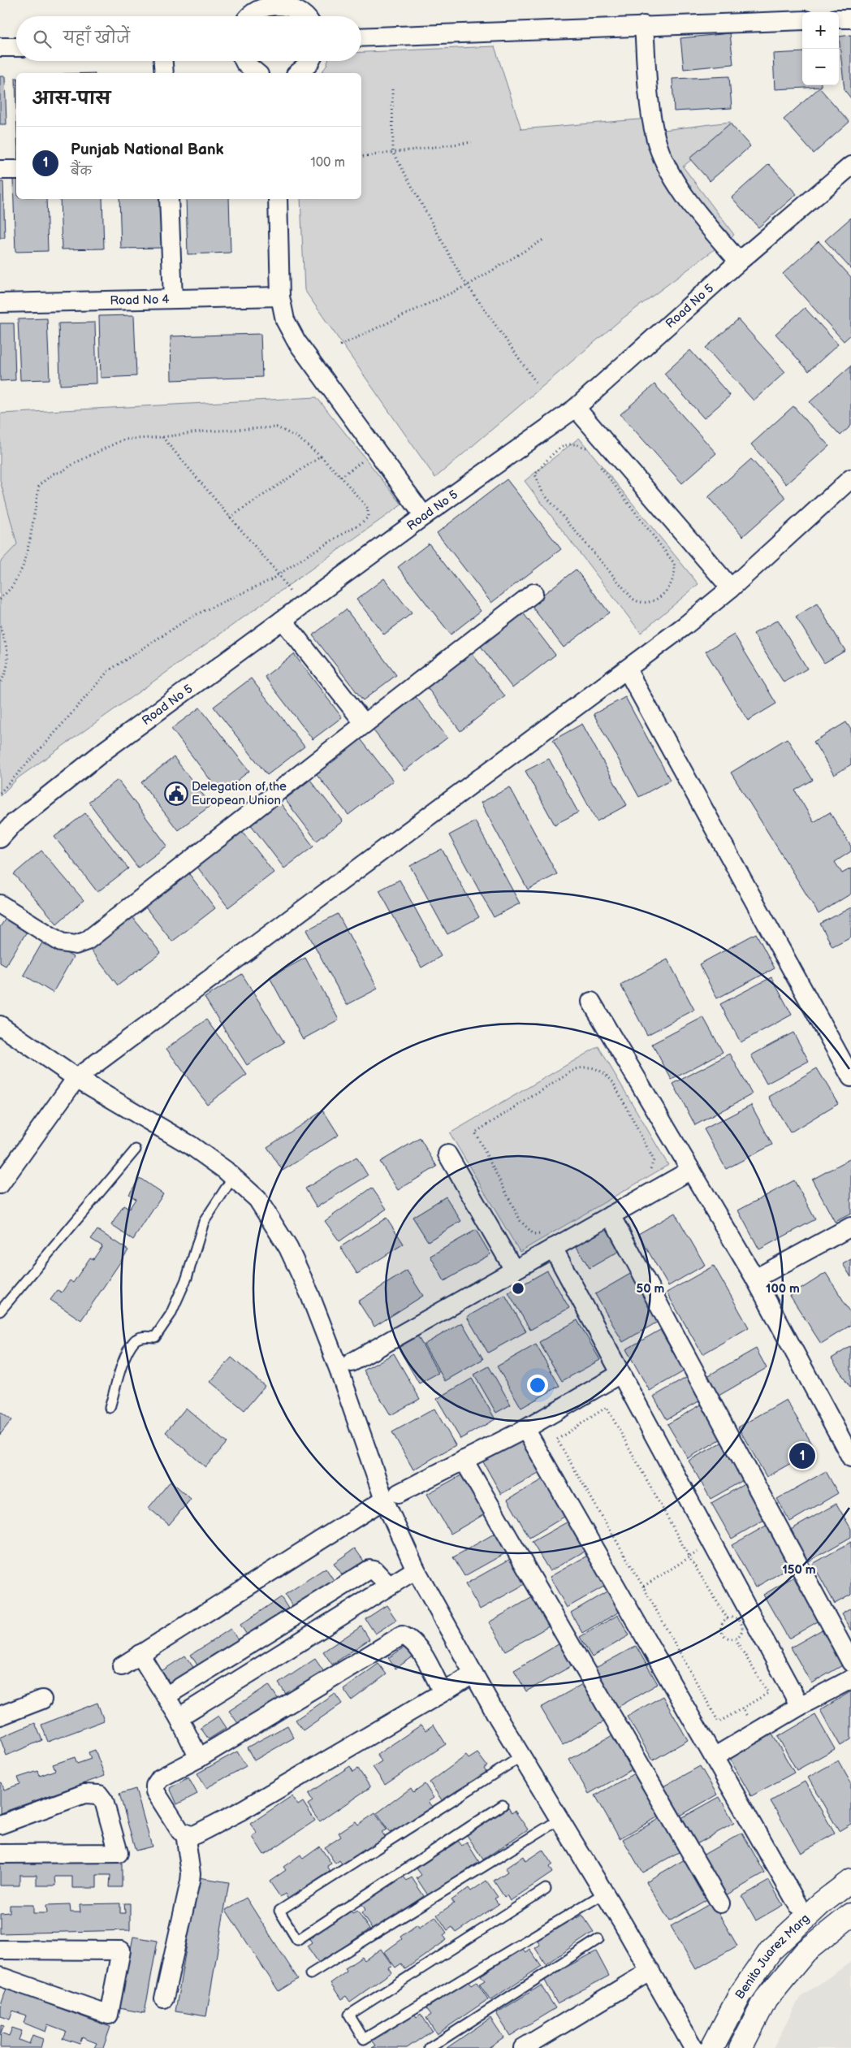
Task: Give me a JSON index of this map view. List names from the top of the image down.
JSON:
{
  "streets": {
    "street": ["Road No 4", "Road No 5", "Benito Juarez Marg"]
  },
  "places": {
    "public building": ["Delegation of the European Union"]
  },
  "page": {
    "map_buttons": ["+", "−"],
    "search": "यहाँ खोजें",
    "heading": "आस-पास",
    "list": [
      {
        "mark": "1",
        "name": "Punjab National Bank",
        "note": "बैंक",
        "value": "100 m"
      }
    ],
    "pins": "1"
  },
  "rings": ["50 m", "100 m", "150 m"]
}
